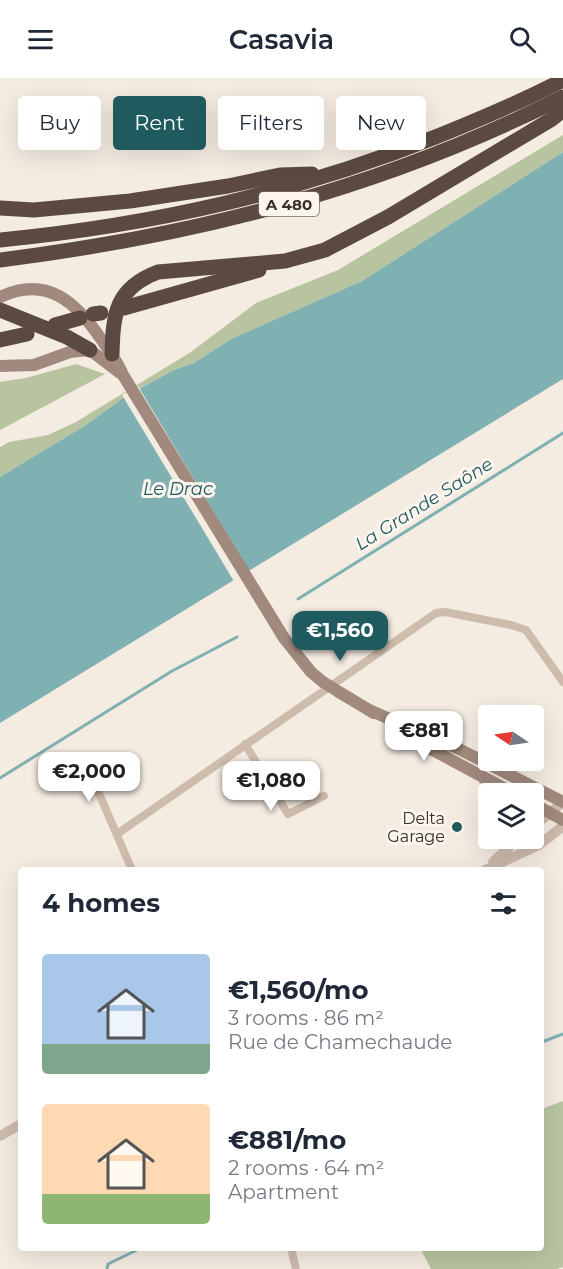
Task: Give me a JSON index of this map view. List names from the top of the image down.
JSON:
{
  "streets": {
    "highway": ["A 480"]
  },
  "water": ["Le Drac", "La Grande Saône"],
  "places": ["Delta Garage"],
  "north": "left",
  "page": {
    "header": "Casavia",
    "chip": [
      "Buy",
      "Rent",
      "Filters",
      "New"
    ],
    "price": [
      "€1,560",
      "€881",
      "€2,000",
      "€1,080"
    ],
    "heading": "4 homes",
    "list": [
      {
        "name": "€1,560/mo",
        "note": "3 rooms · 86 m² · Rue de Chamechaude"
      },
      {
        "name": "€881/mo",
        "note": "2 rooms · 64 m² · Apartment"
      }
    ]
  }
}
